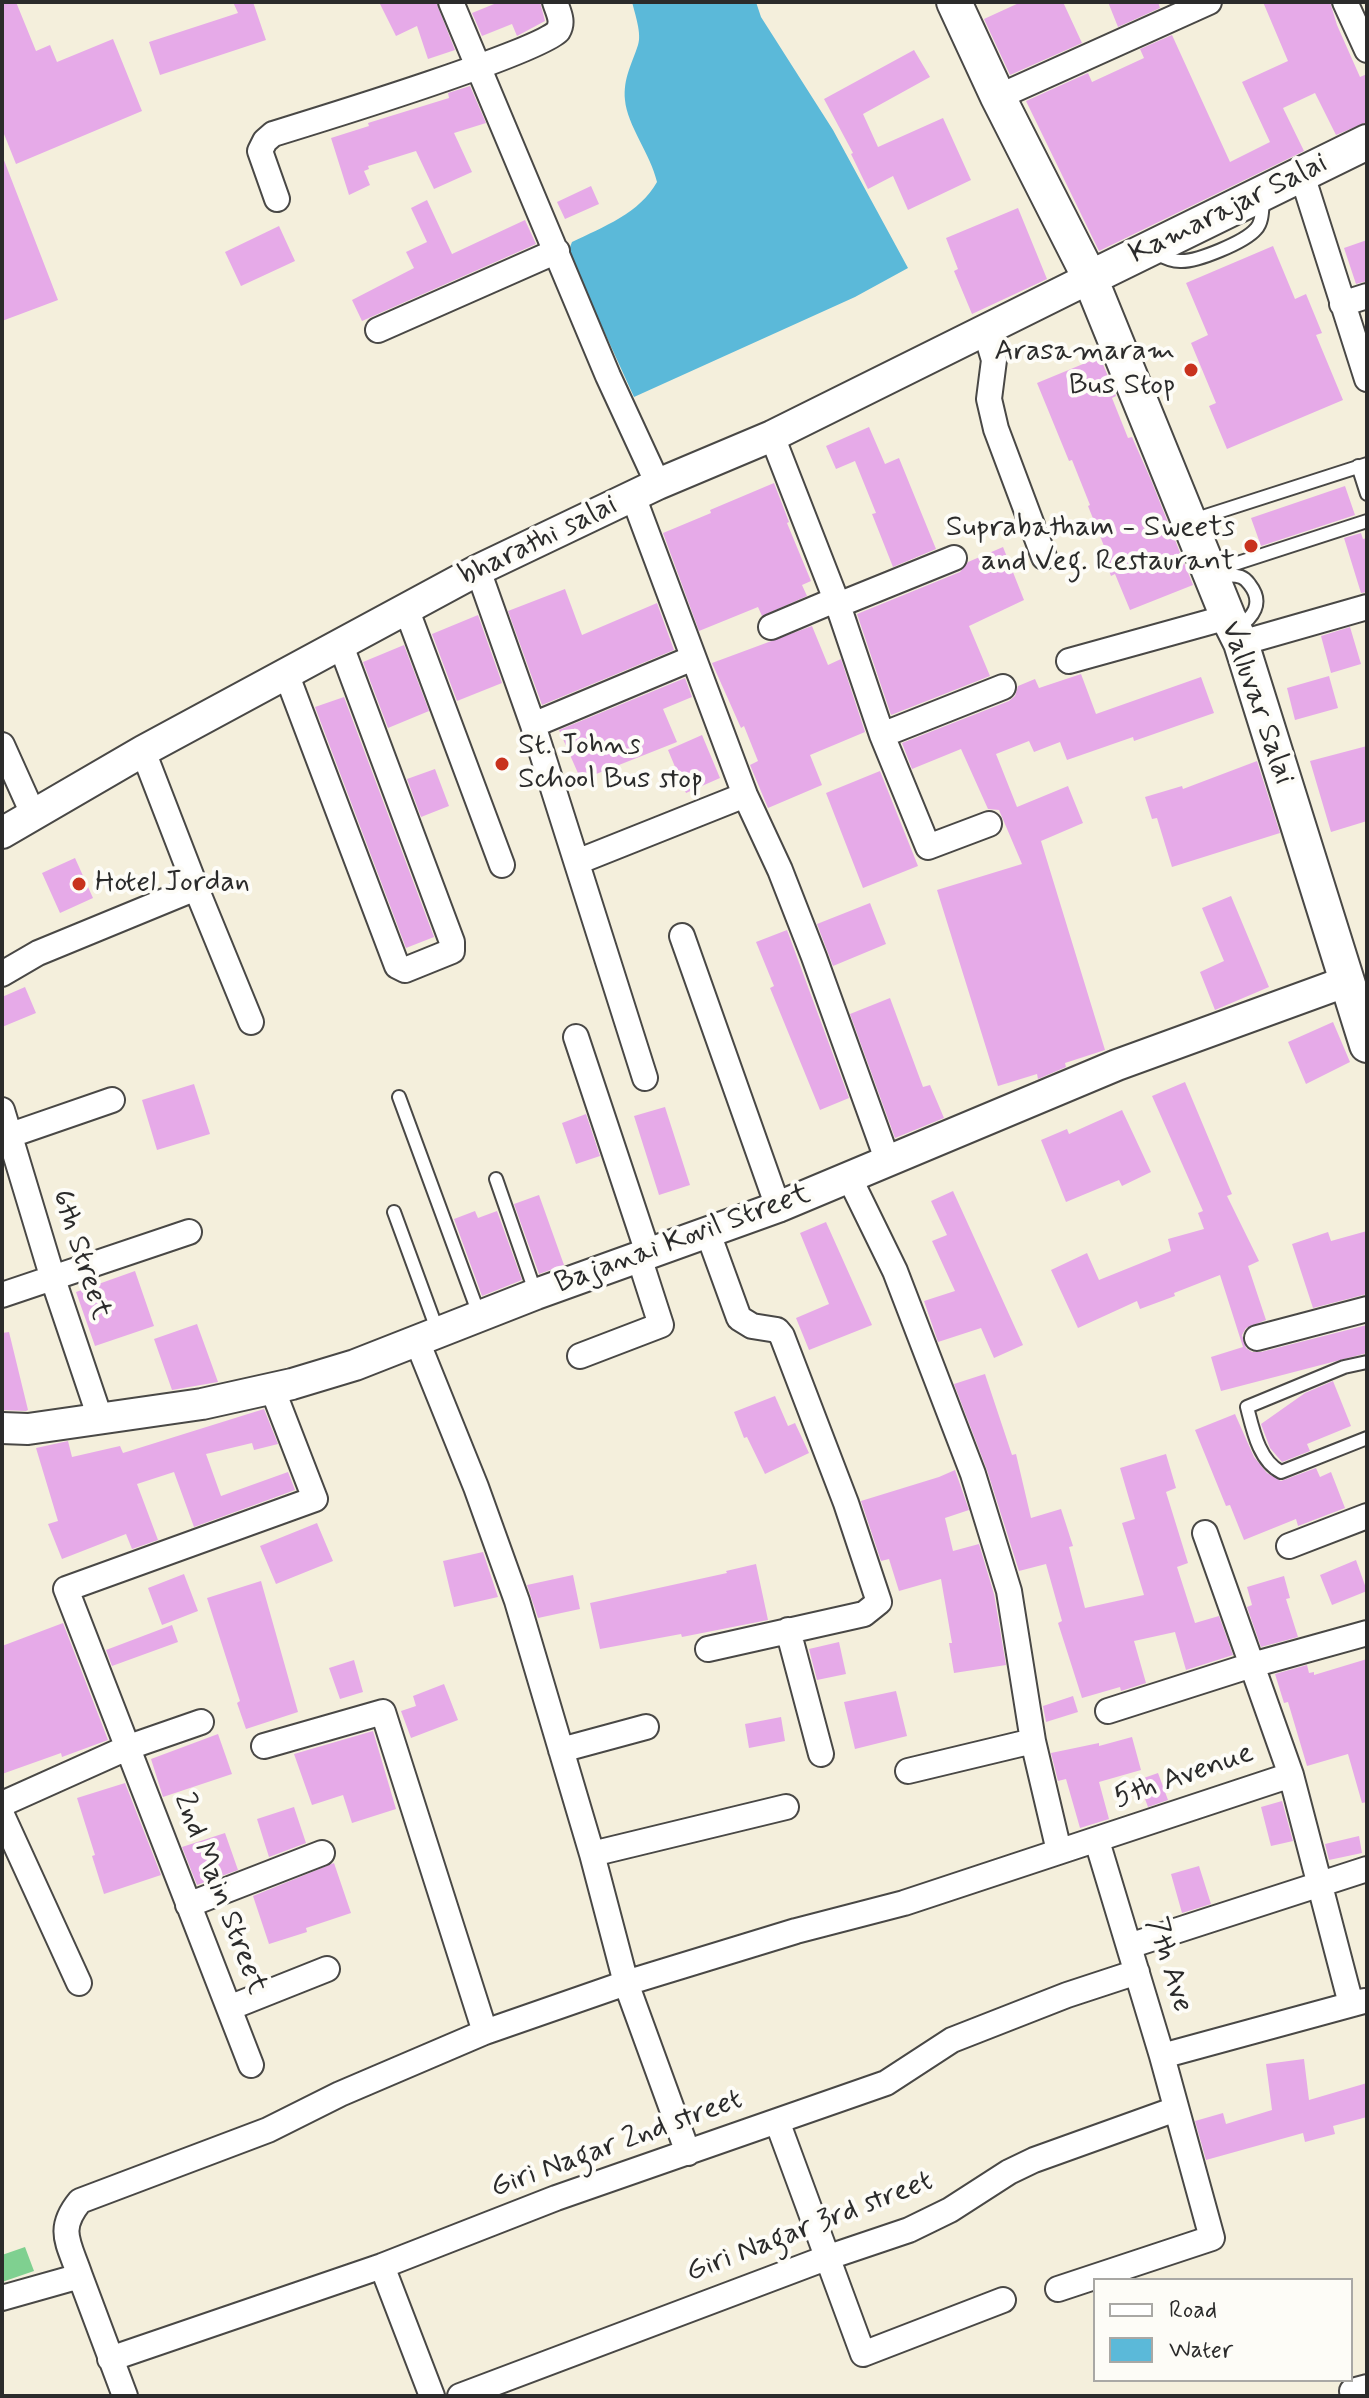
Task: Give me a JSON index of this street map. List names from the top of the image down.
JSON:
{
  "streets": {
    "main road": ["Kamarajar Salai", "Valluvar Salai"],
    "street": [
      "bharathi salai",
      "Bajanai Kovil Street",
      "6th Street",
      "5th Avenue",
      "2nd Main Street",
      "7th Ave",
      "Giri Nagar 2nd street",
      "Giri Nagar 3rd street"
    ]
  },
  "crossings": [
    ["Kamarajar Salai", "bharathi salai"],
    ["Kamarajar Salai", "Valluvar Salai"],
    ["bharathi salai", "Valluvar Salai"],
    ["Valluvar Salai", "Bajanai Kovil Street"],
    ["Bajanai Kovil Street", "6th Street"],
    ["Bajanai Kovil Street", "2nd Main Street"],
    ["5th Avenue", "7th Ave"],
    ["7th Ave", "Giri Nagar 2nd street"],
    ["7th Ave", "Giri Nagar 3rd street"]
  ],
  "places": [
    "Arasamaram Bus Stop",
    "Suprabatham - Sweets and Veg. Restaurant",
    "St. Johns School Bus stop",
    "Hotel Jordan"
  ],
  "legend": ["Road", "Water"]
}
